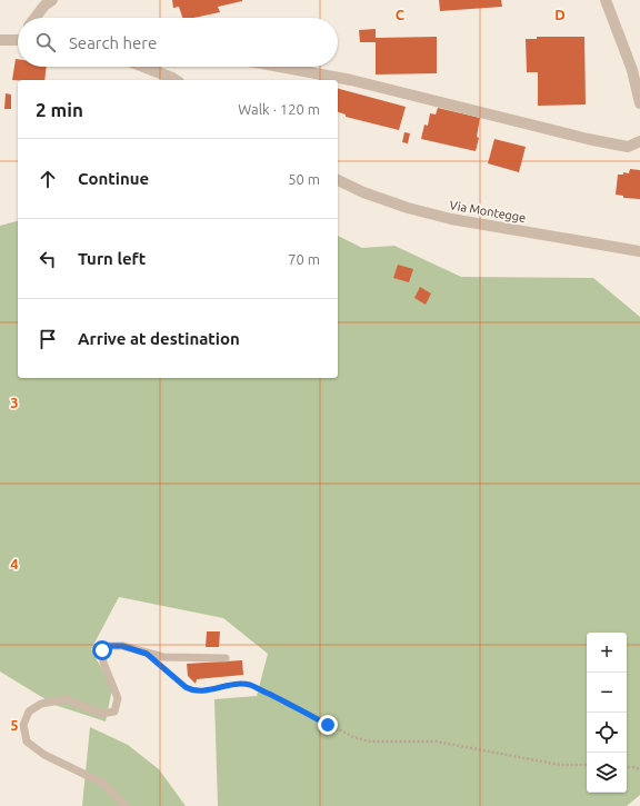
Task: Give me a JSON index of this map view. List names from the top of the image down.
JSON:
{
  "streets": {
    "street": ["Via Montegge"]
  },
  "page": {
    "search": "Search here",
    "heading": ["2 min", "Walk · 120 m"],
    "list": [
      ["Continue", "50 m"],
      ["Turn left", "70 m"],
      "Arrive at destination"
    ],
    "map_buttons": ["+", "−"]
  },
  "grid": {
    "columns": ["C", "D"],
    "rows": ["3", "4", "5"]
  }
}
